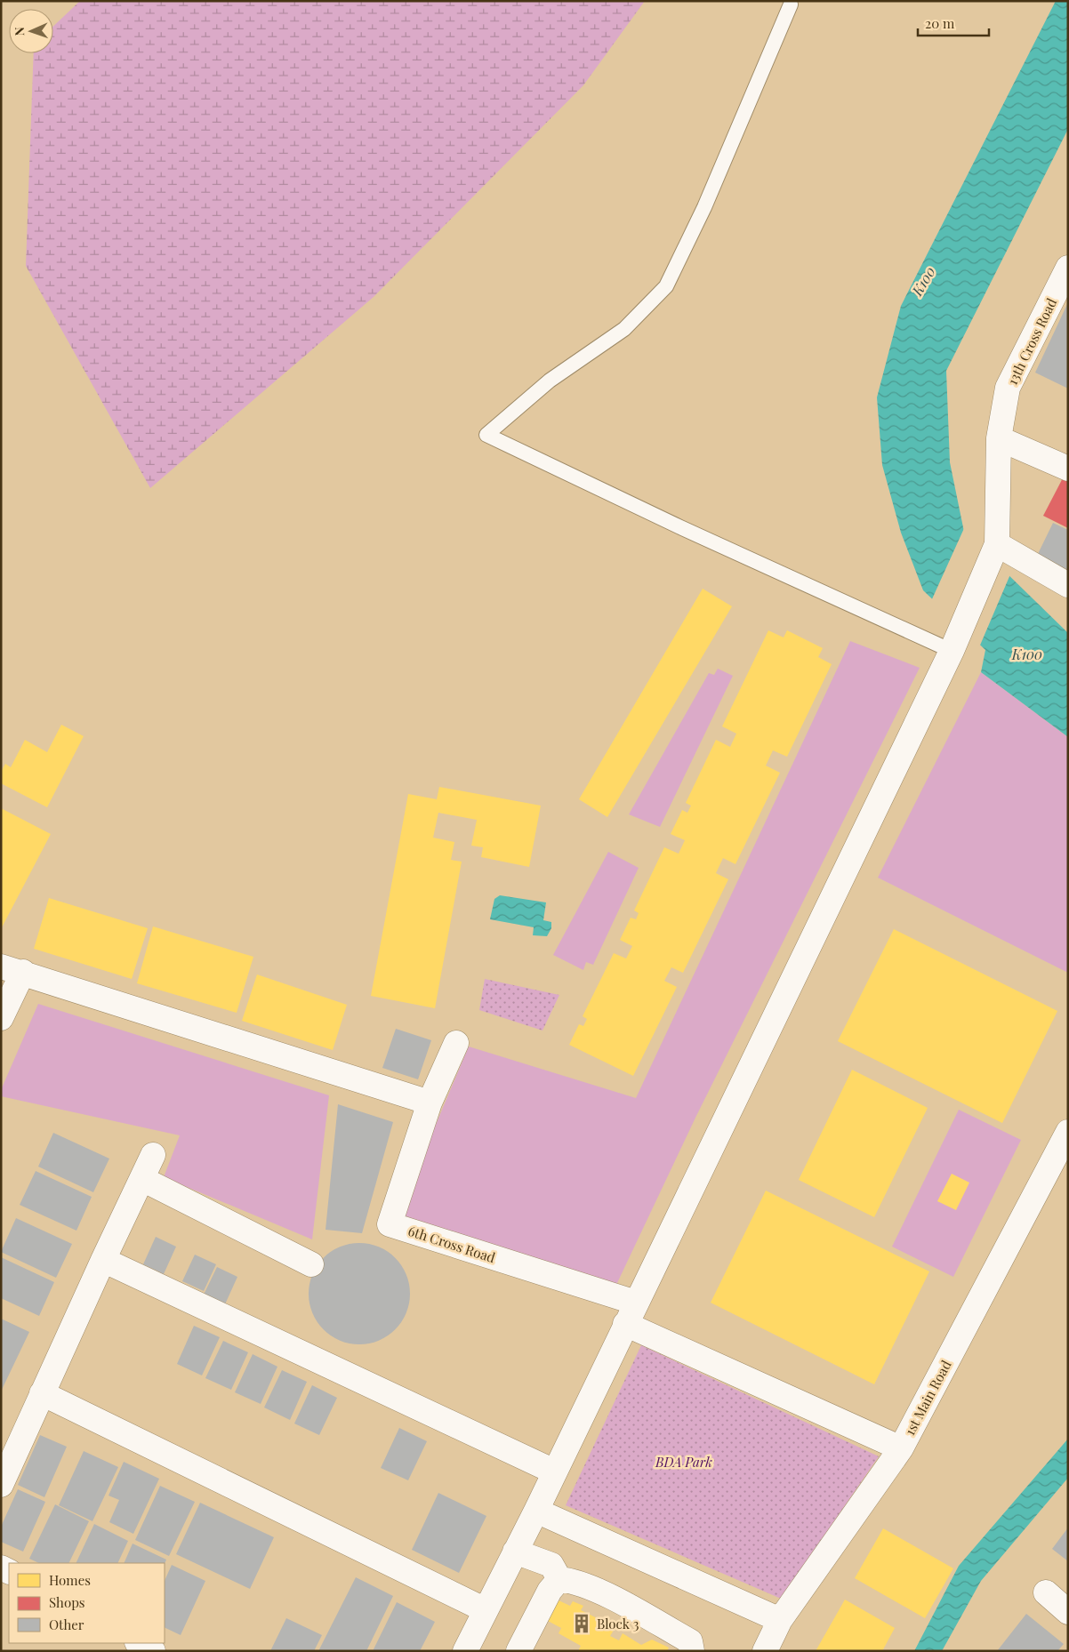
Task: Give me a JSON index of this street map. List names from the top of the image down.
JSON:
{
  "streets": {
    "street": ["13th Cross Road", "6th Cross Road", "1st Main Road"]
  },
  "water": ["K100"],
  "parks": ["BDA Park"],
  "places": {
    "building": ["Block 3"]
  },
  "legend": ["Homes", "Shops", "Other"],
  "scale_bar": "20 m",
  "north": "left"
}
